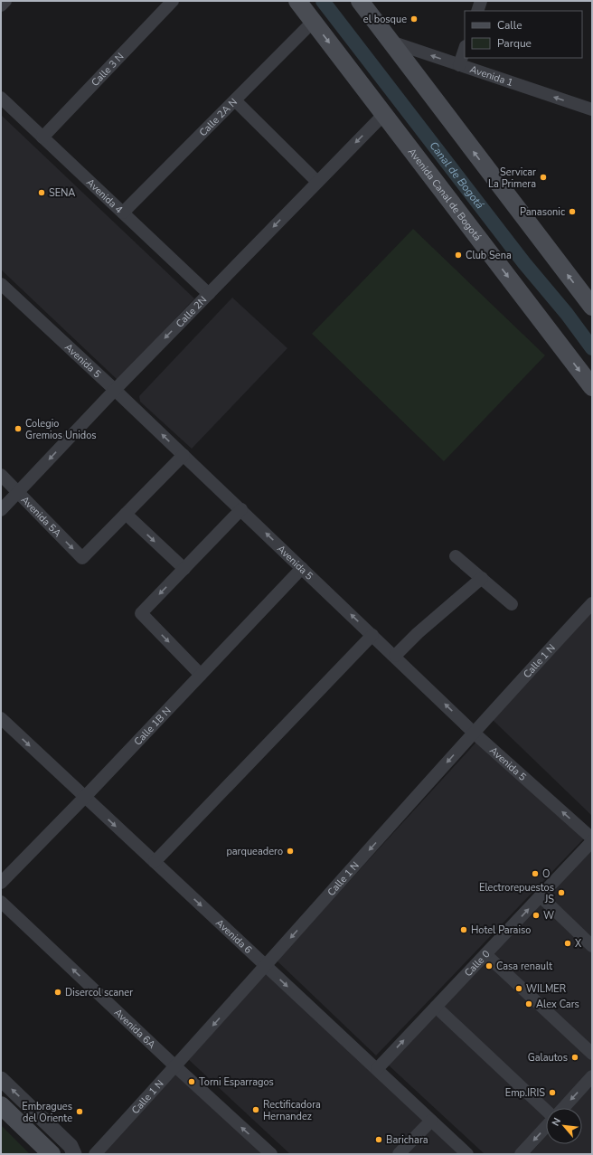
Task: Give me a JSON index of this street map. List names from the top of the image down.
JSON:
{
  "streets": {
    "main road": ["Avenida Canal de Bogotá"],
    "street": [
      "Calle 3 N",
      "Avenida 1",
      "Calle 2A N",
      "Avenida 4",
      "Calle 2N",
      "Avenida 5",
      "Avenida 5A",
      "Calle 1 N",
      "Calle 1B N",
      "Avenida 6",
      "Calle 0",
      "Avenida 6A"
    ]
  },
  "crossings": [
    ["Calle 3 N", "Avenida 4"],
    ["Calle 2A N", "Avenida Canal de Bogotá"],
    ["Calle 2A N", "Avenida 4"],
    ["Avenida Canal de Bogotá", "Calle 2N"],
    ["Avenida 4", "Calle 2N"],
    ["Calle 2N", "Avenida 5"],
    ["Calle 2N", "Avenida 5A"],
    ["Avenida 5", "Calle 1 N"],
    ["Avenida 5", "Calle 1B N"],
    ["Avenida 5", "Calle 0"],
    ["Calle 1 N", "Avenida 6"],
    ["Calle 1 N", "Avenida 6A"],
    ["Calle 1B N", "Avenida 6"],
    ["Avenida 6", "Calle 0"]
  ],
  "one_way": [
    "Avenida 1",
    "Calle 2N",
    "Avenida 5",
    "Calle 1 N",
    "Avenida 6",
    "Calle 0",
    "Avenida 6A"
  ],
  "water": ["Canal de Bogotá"],
  "places": [
    "el bosque",
    "Servicar La Primera",
    "SENA",
    "Panasonic",
    "Club Sena",
    "Colegio Gremios Unidos",
    "parqueadero",
    "O",
    "Electrorepuestos JS",
    "W",
    "Hotel Paraiso",
    "X",
    "Casa renault",
    "WILMER",
    "Disercol scaner",
    "Alex Cars",
    "Galautos",
    "Torni Esparragos",
    "Emp.IRIS",
    "Rectificadora Hernandez",
    "Embragues del Oriente",
    "Barichara"
  ],
  "legend": ["Calle", "Parque"],
  "north": "top left"
}
